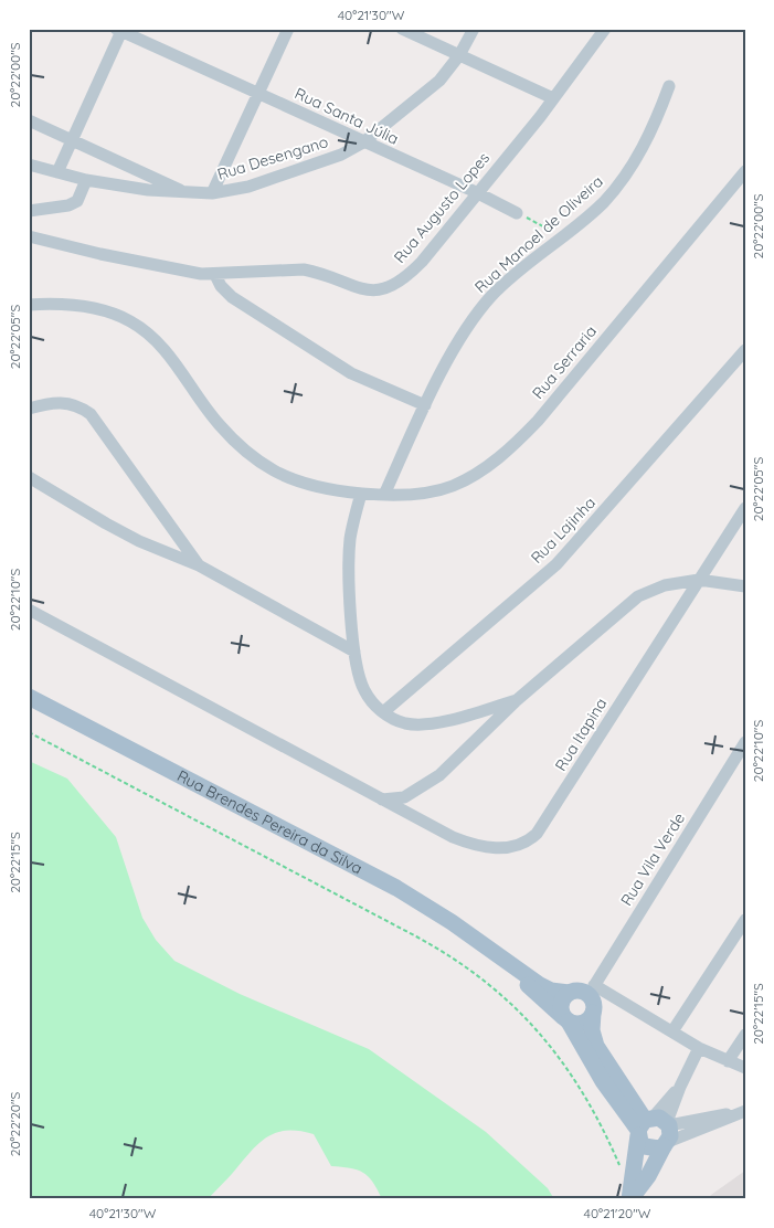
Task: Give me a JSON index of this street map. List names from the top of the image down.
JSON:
{
  "streets": {
    "main road": ["Rua Brendes Pereira da Silva"],
    "street": [
      "Rua Santa Júlia",
      "Rua Desengano",
      "Rua Augusto Lopes",
      "Rua Manoel de Oliveira",
      "Rua Serraria",
      "Rua Lajinha",
      "Rua Itapina",
      "Rua Vila Verde"
    ]
  },
  "crossings": [
    ["Rua Santa Júlia", "Rua Desengano"],
    ["Rua Santa Júlia", "Rua Augusto Lopes"],
    ["Rua Manoel de Oliveira", "Rua Serraria"],
    ["Rua Brendes Pereira da Silva", "Rua Vila Verde"]
  ],
  "coordinates": [
    "40°21'30\"W",
    "20°22'00\"S",
    "20°22'05\"S",
    "20°22'10\"S",
    "20°22'15\"S",
    "20°22'20\"S",
    "40°21'20\"W"
  ]
}
